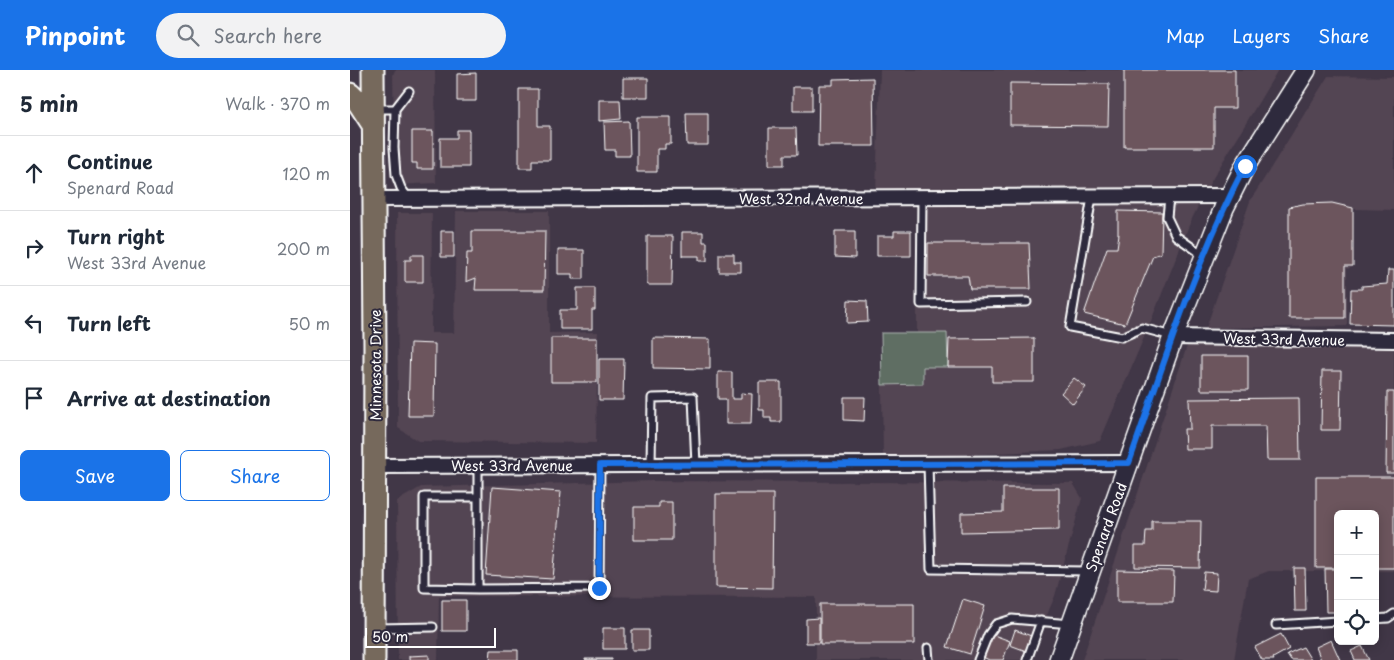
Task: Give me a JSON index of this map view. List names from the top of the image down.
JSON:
{
  "streets": {
    "main road": ["Minnesota Drive", "Spenard Road"],
    "street": ["West 32nd Avenue", "West 33rd Avenue"]
  },
  "crossings": [
    ["West 32nd Avenue", "Minnesota Drive"],
    ["West 32nd Avenue", "Spenard Road"],
    ["West 33rd Avenue", "Minnesota Drive"],
    ["West 33rd Avenue", "Spenard Road"]
  ],
  "scale_bar": "50 m",
  "page": {
    "header": "Pinpoint",
    "search": "Search here",
    "nav": ["Map", "Layers", "Share"],
    "heading": ["5 min", "Walk · 370 m"],
    "list": [
      ["Continue", "Spenard Road", "120 m"],
      ["Turn right", "West 33rd Avenue", "200 m"],
      ["Turn left", "50 m"],
      "Arrive at destination"
    ],
    "buttons": ["Save", "Share"],
    "map_buttons": ["+", "−"],
    "scale": "50 m"
  }
}
